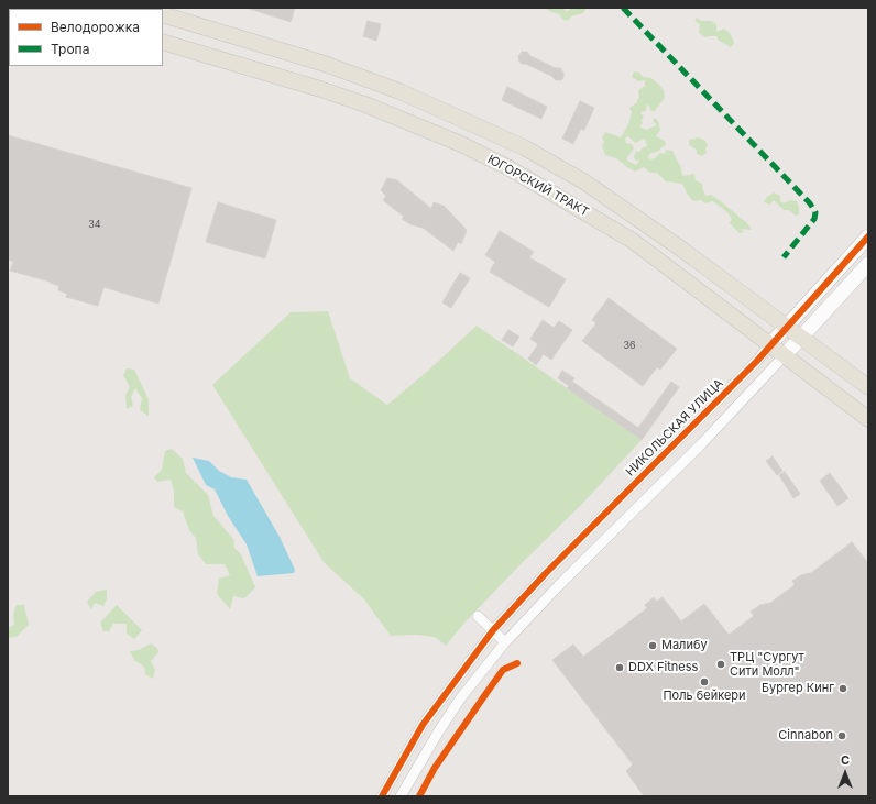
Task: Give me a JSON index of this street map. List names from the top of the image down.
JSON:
{
  "streets": {
    "main road": ["ЮГОРСКИЙ ТРАКТ"],
    "street": ["НИКОЛЬСКАЯ УЛИЦА"]
  },
  "crossings": [
    ["ЮГОРСКИЙ ТРАКТ", "НИКОЛЬСКАЯ УЛИЦА"]
  ],
  "places": [
    "Малибу",
    "ТРЦ \"Сургут Сити Молл\"",
    "DDX Fitness",
    "Поль бейкери",
    "Бургер Кинг",
    "Cinnabon"
  ],
  "house_numbers": ["34", "36"],
  "legend": ["Велодорожка", "Тропа"],
  "north": "top"
}
